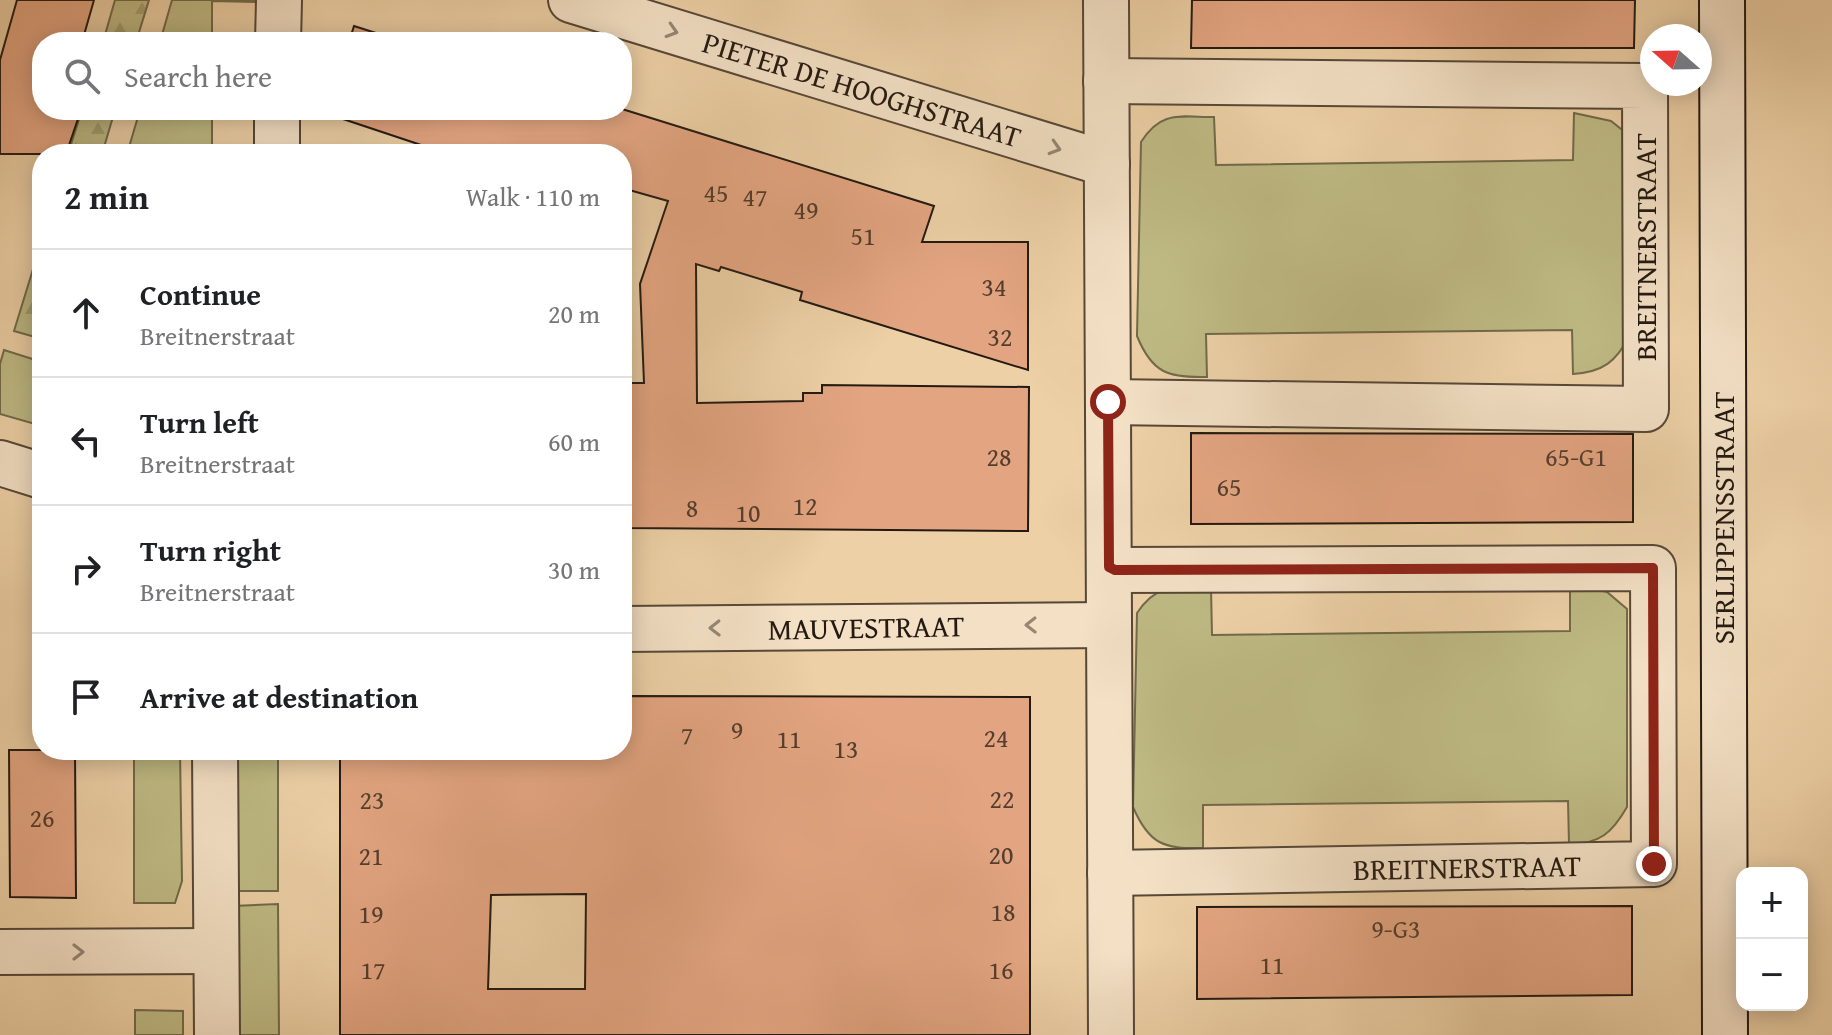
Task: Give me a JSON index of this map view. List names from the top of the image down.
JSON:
{
  "streets": {
    "street": [
      "PIETER DE HOOGHSTRAAT",
      "BREITNERSTRAAT",
      "SERLIPPENSSTRAAT",
      "MAUVESTRAAT"
    ]
  },
  "one_way": ["PIETER DE HOOGHSTRAAT", "MAUVESTRAAT"],
  "house_numbers": [
    "45",
    "47",
    "49",
    "51",
    "34",
    "32",
    "28",
    "65-G1",
    "65",
    "12",
    "8",
    "10",
    "9",
    "7",
    "24",
    "11",
    "13",
    "22",
    "23",
    "26",
    "20",
    "21",
    "18",
    "19",
    "9-G3",
    "11",
    "17",
    "16"
  ],
  "north": "left",
  "page": {
    "search": "Search here",
    "heading": ["2 min", "Walk · 110 m"],
    "list": [
      ["Continue", "Breitnerstraat", "20 m"],
      ["Turn left", "Breitnerstraat", "60 m"],
      ["Turn right", "Breitnerstraat", "30 m"],
      "Arrive at destination"
    ],
    "map_buttons": ["+", "−"]
  }
}
